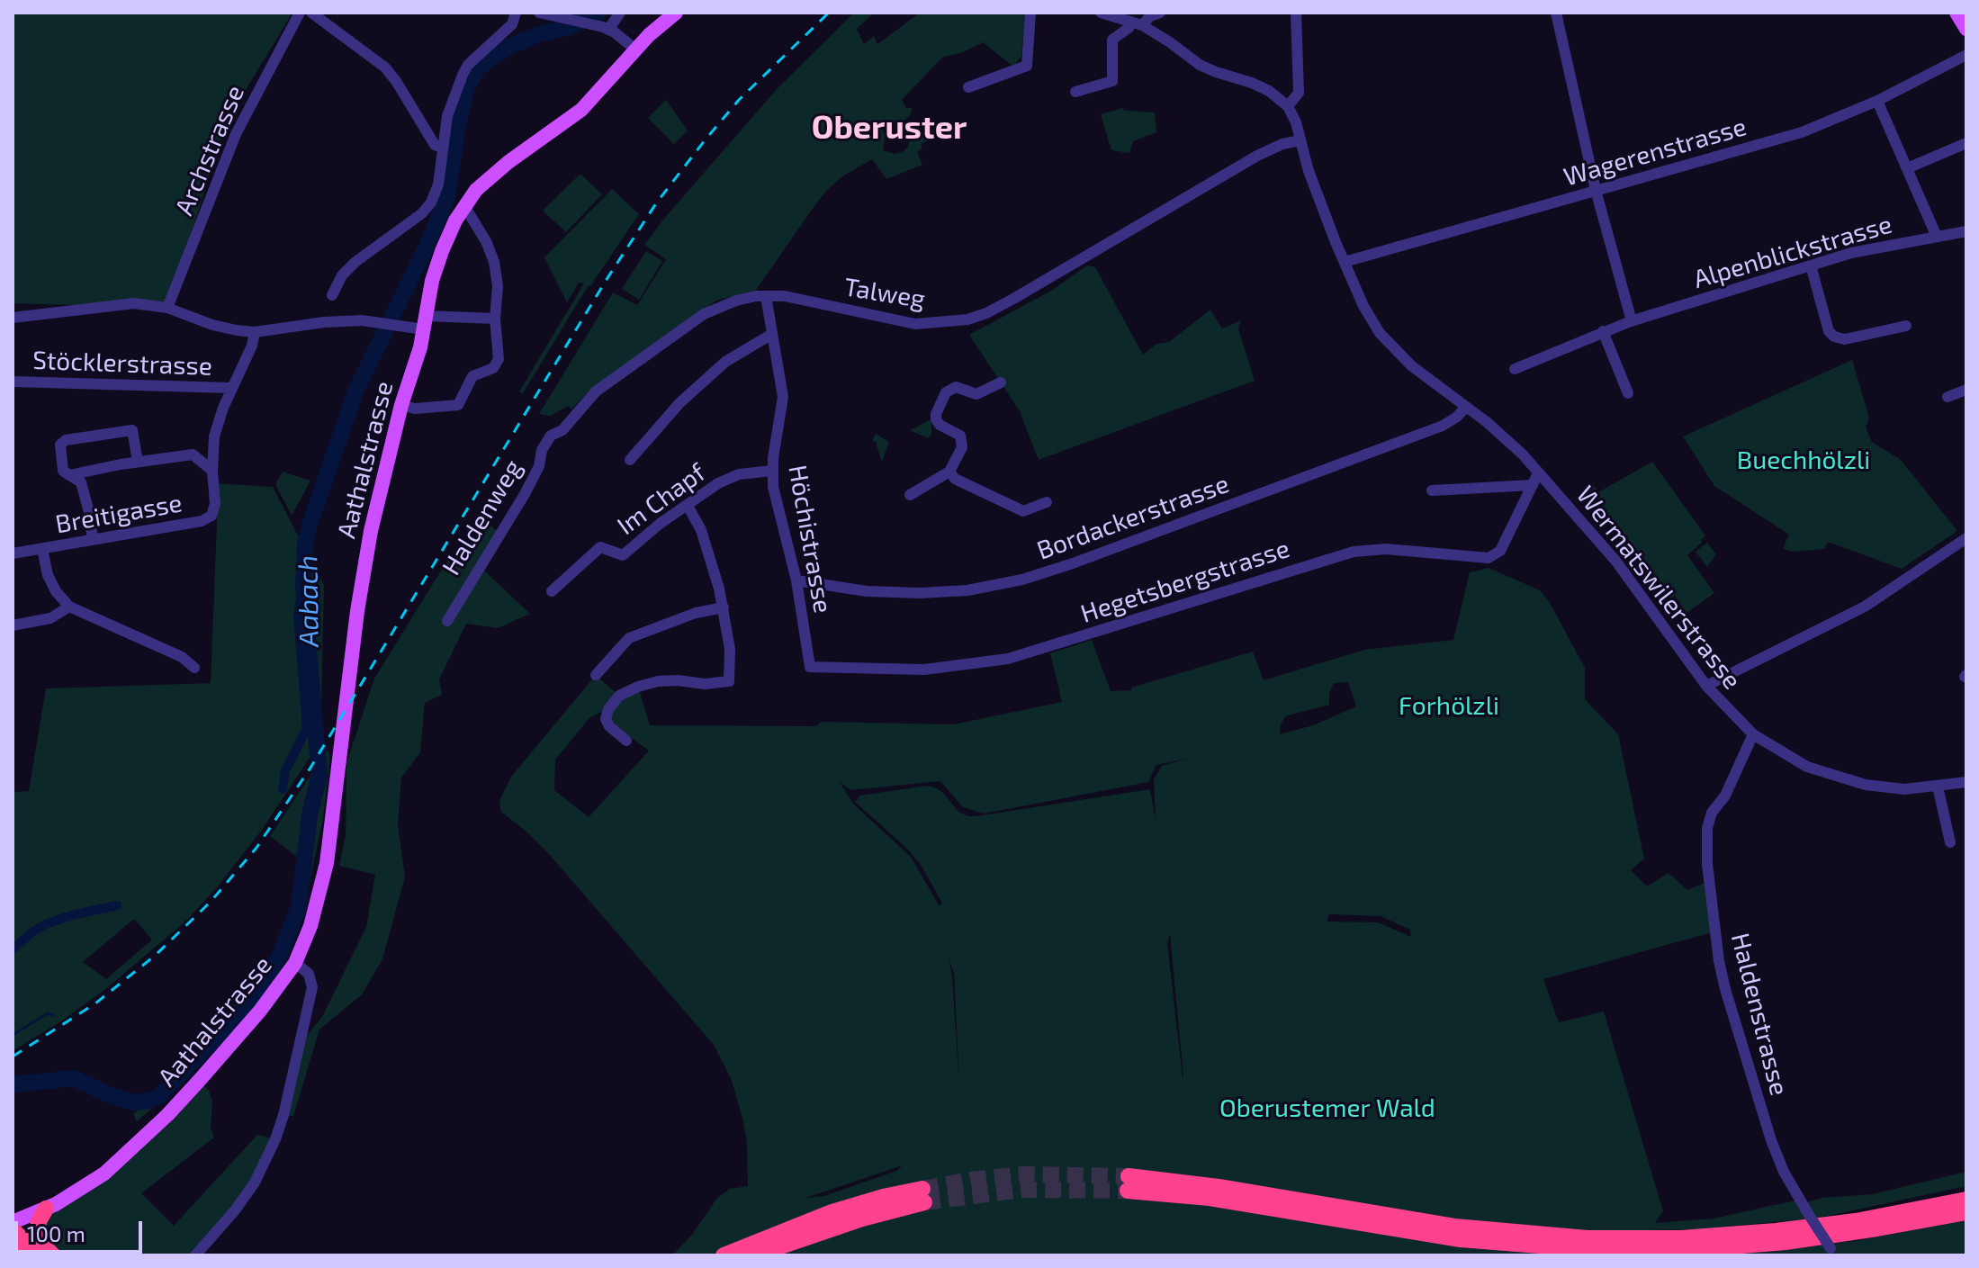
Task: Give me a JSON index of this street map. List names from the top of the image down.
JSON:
{
  "streets": {
    "main road": ["Aathalstrasse"],
    "street": [
      "Archstrasse",
      "Wagerenstrasse",
      "Alpenblickstrasse",
      "Talweg",
      "Stöcklerstrasse",
      "Im Chapf",
      "Breitigasse",
      "Haldenweg",
      "Bordackerstrasse",
      "Höchistrasse",
      "Hegetsbergstrasse",
      "Wermatswilerstrasse",
      "Haldenstrasse"
    ]
  },
  "crossings": [
    ["Wagerenstrasse", "Wermatswilerstrasse"],
    ["Talweg", "Haldenweg"],
    ["Talweg", "Höchistrasse"],
    ["Talweg", "Wermatswilerstrasse"],
    ["Stöcklerstrasse", "Breitigasse"],
    ["Im Chapf", "Höchistrasse"],
    ["Bordackerstrasse", "Höchistrasse"],
    ["Bordackerstrasse", "Wermatswilerstrasse"],
    ["Höchistrasse", "Hegetsbergstrasse"],
    ["Hegetsbergstrasse", "Wermatswilerstrasse"],
    ["Wermatswilerstrasse", "Haldenstrasse"]
  ],
  "districts": ["Oberuster"],
  "water": ["Aabach"],
  "parks": ["Buechhölzli", "Forhölzli", "Oberustemer Wald"],
  "scale_bar": "100 m"
}
